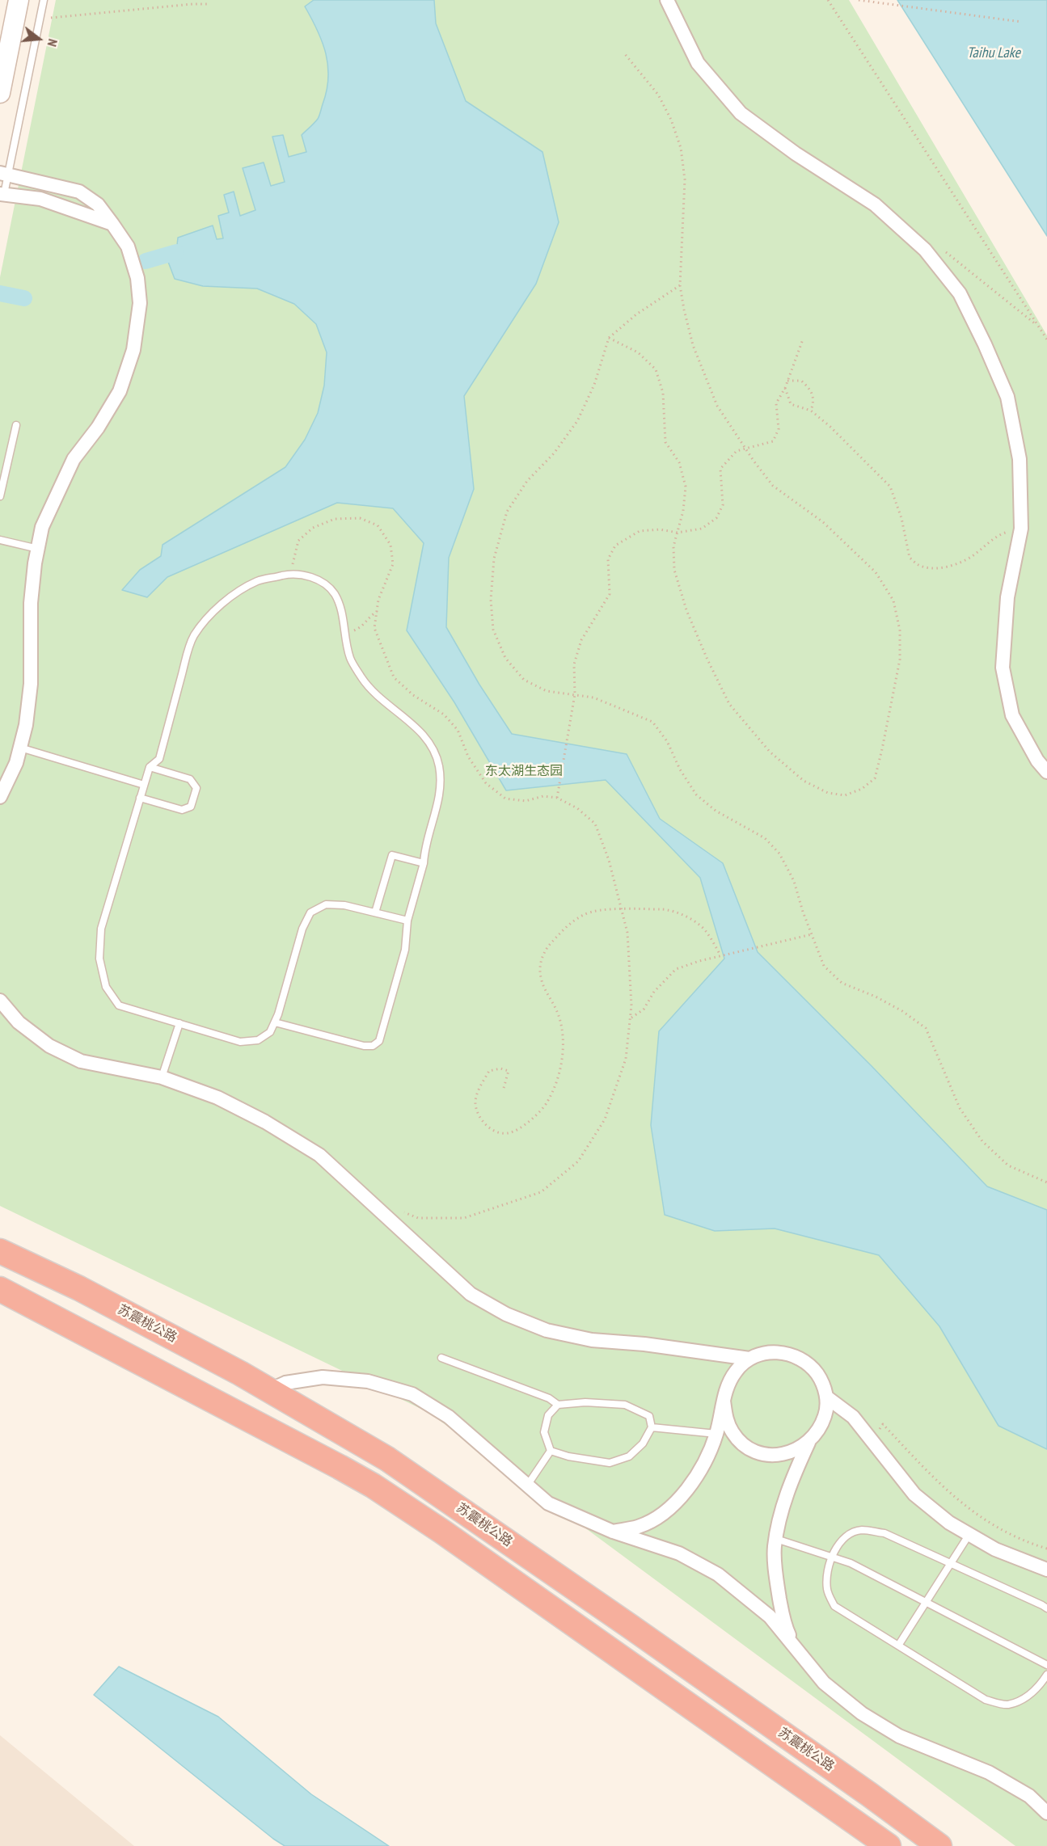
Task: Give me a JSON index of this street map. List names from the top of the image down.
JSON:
{
  "streets": {
    "highway": ["苏震桃公路"]
  },
  "water": ["Taihu Lake"],
  "parks": ["东太湖生态园"],
  "north": "right"
}
